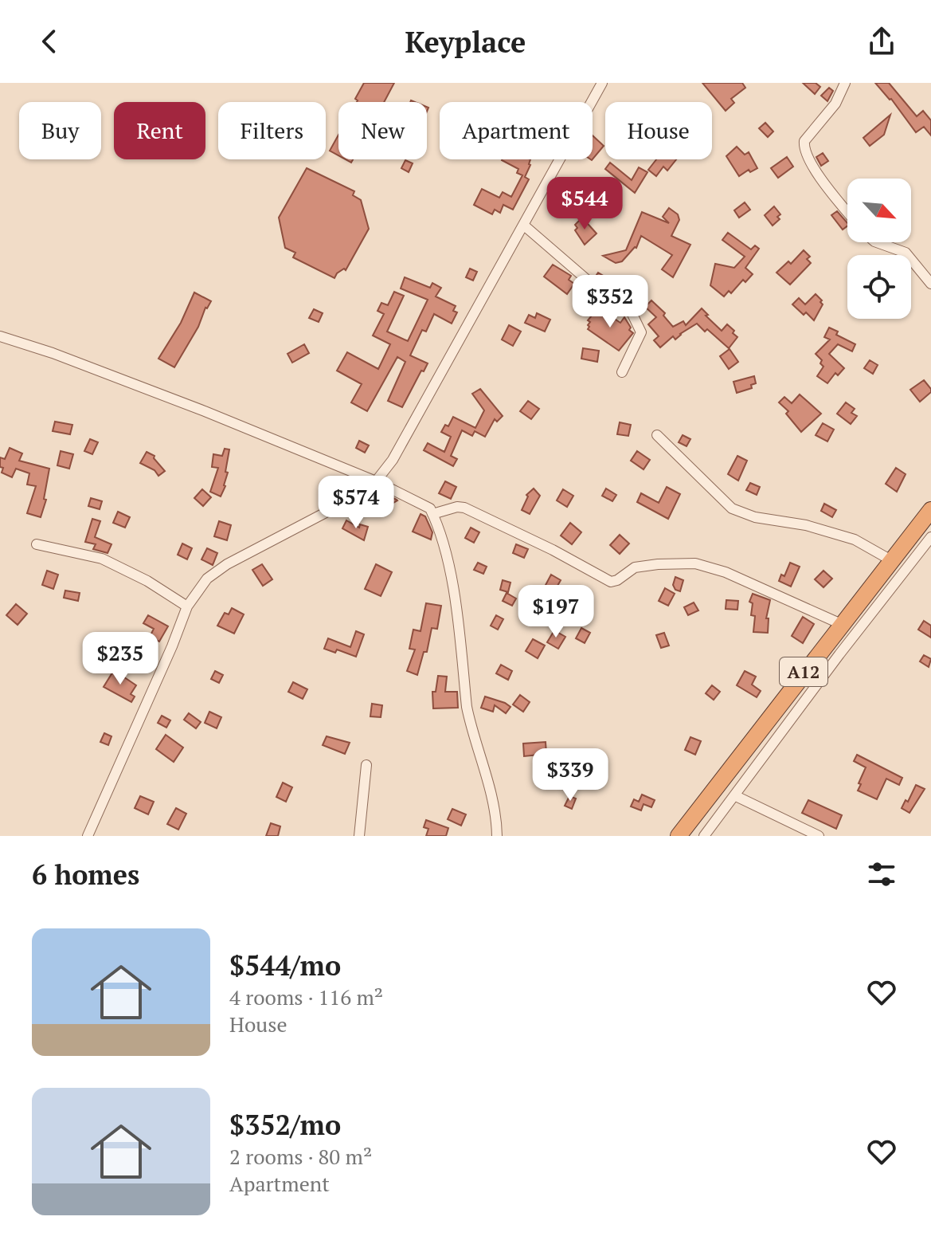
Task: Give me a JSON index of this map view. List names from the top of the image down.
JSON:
{
  "streets": {
    "highway": ["A12"]
  },
  "north": "bottom right",
  "page": {
    "header": "Keyplace",
    "chip": [
      "Buy",
      "Rent",
      "Filters",
      "New",
      "Apartment",
      "House"
    ],
    "price": [
      "$544",
      "$352",
      "$574",
      "$197",
      "$235",
      "$339"
    ],
    "heading": "6 homes",
    "list": [
      {
        "name": "$544/mo",
        "note": "4 rooms · 116 m² · House"
      },
      {
        "name": "$352/mo",
        "note": "2 rooms · 80 m² · Apartment"
      }
    ]
  }
}
